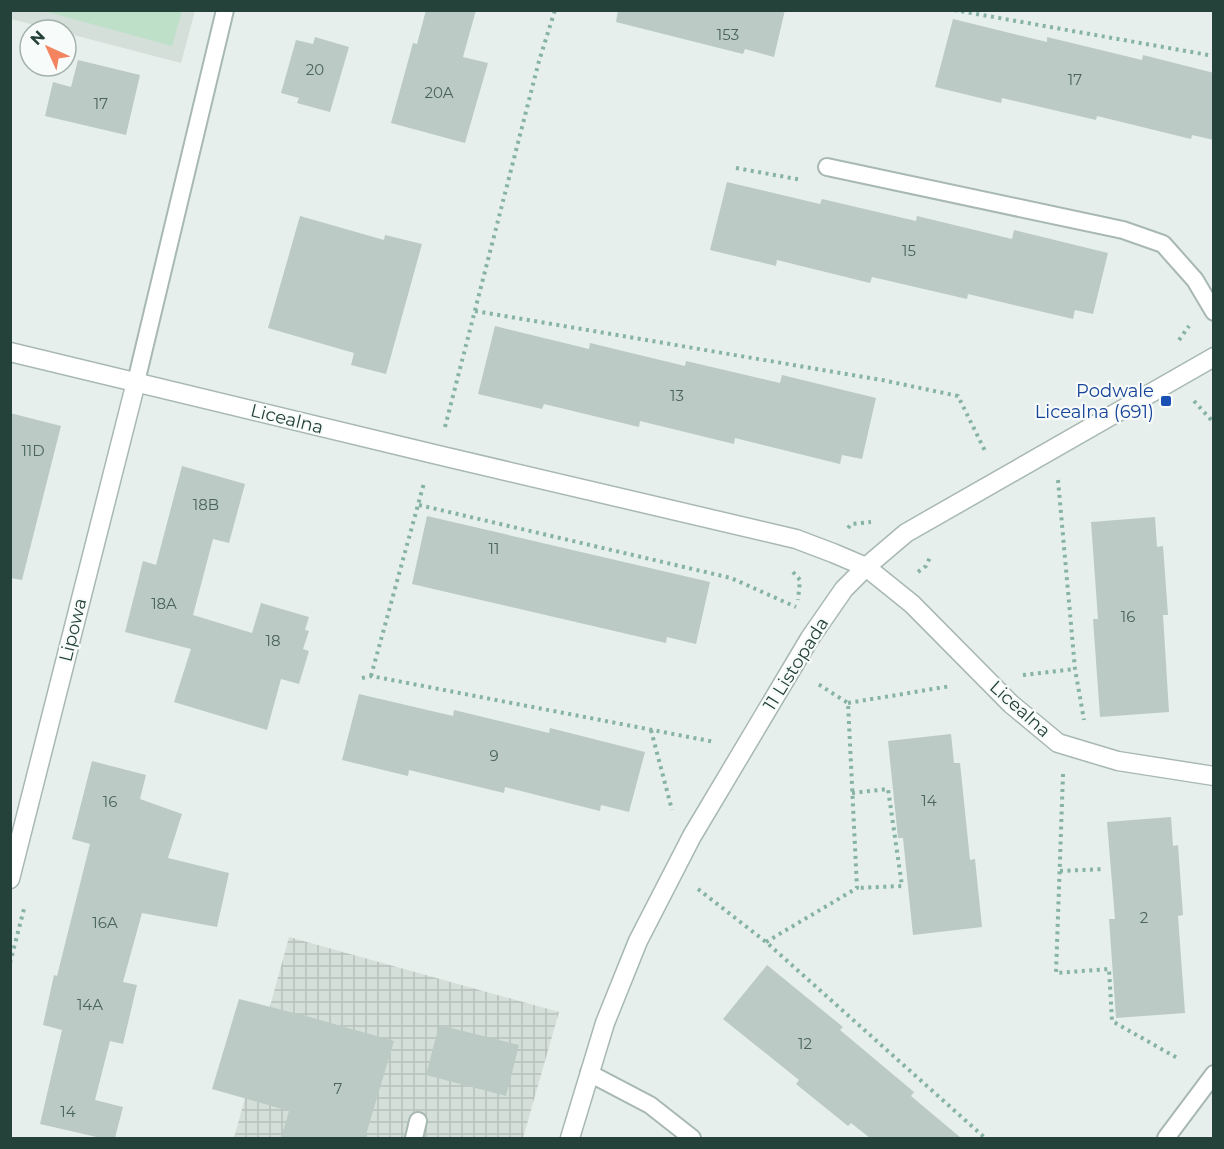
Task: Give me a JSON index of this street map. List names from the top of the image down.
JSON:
{
  "streets": {
    "street": ["Licealna", "Lipowa", "11 Listopada"]
  },
  "crossings": [
    ["Licealna", "Lipowa"],
    ["Licealna", "11 Listopada"]
  ],
  "places": {
    "transit": ["Podwale Licealna (691)"]
  },
  "house_numbers": [
    "153",
    "20",
    "17",
    "20A",
    "17",
    "15",
    "13",
    "11D",
    "18B",
    "11",
    "18A",
    "16",
    "18",
    "9",
    "14",
    "16",
    "2",
    "16A",
    "14A",
    "12",
    "7",
    "14"
  ],
  "north": "top left"
}
